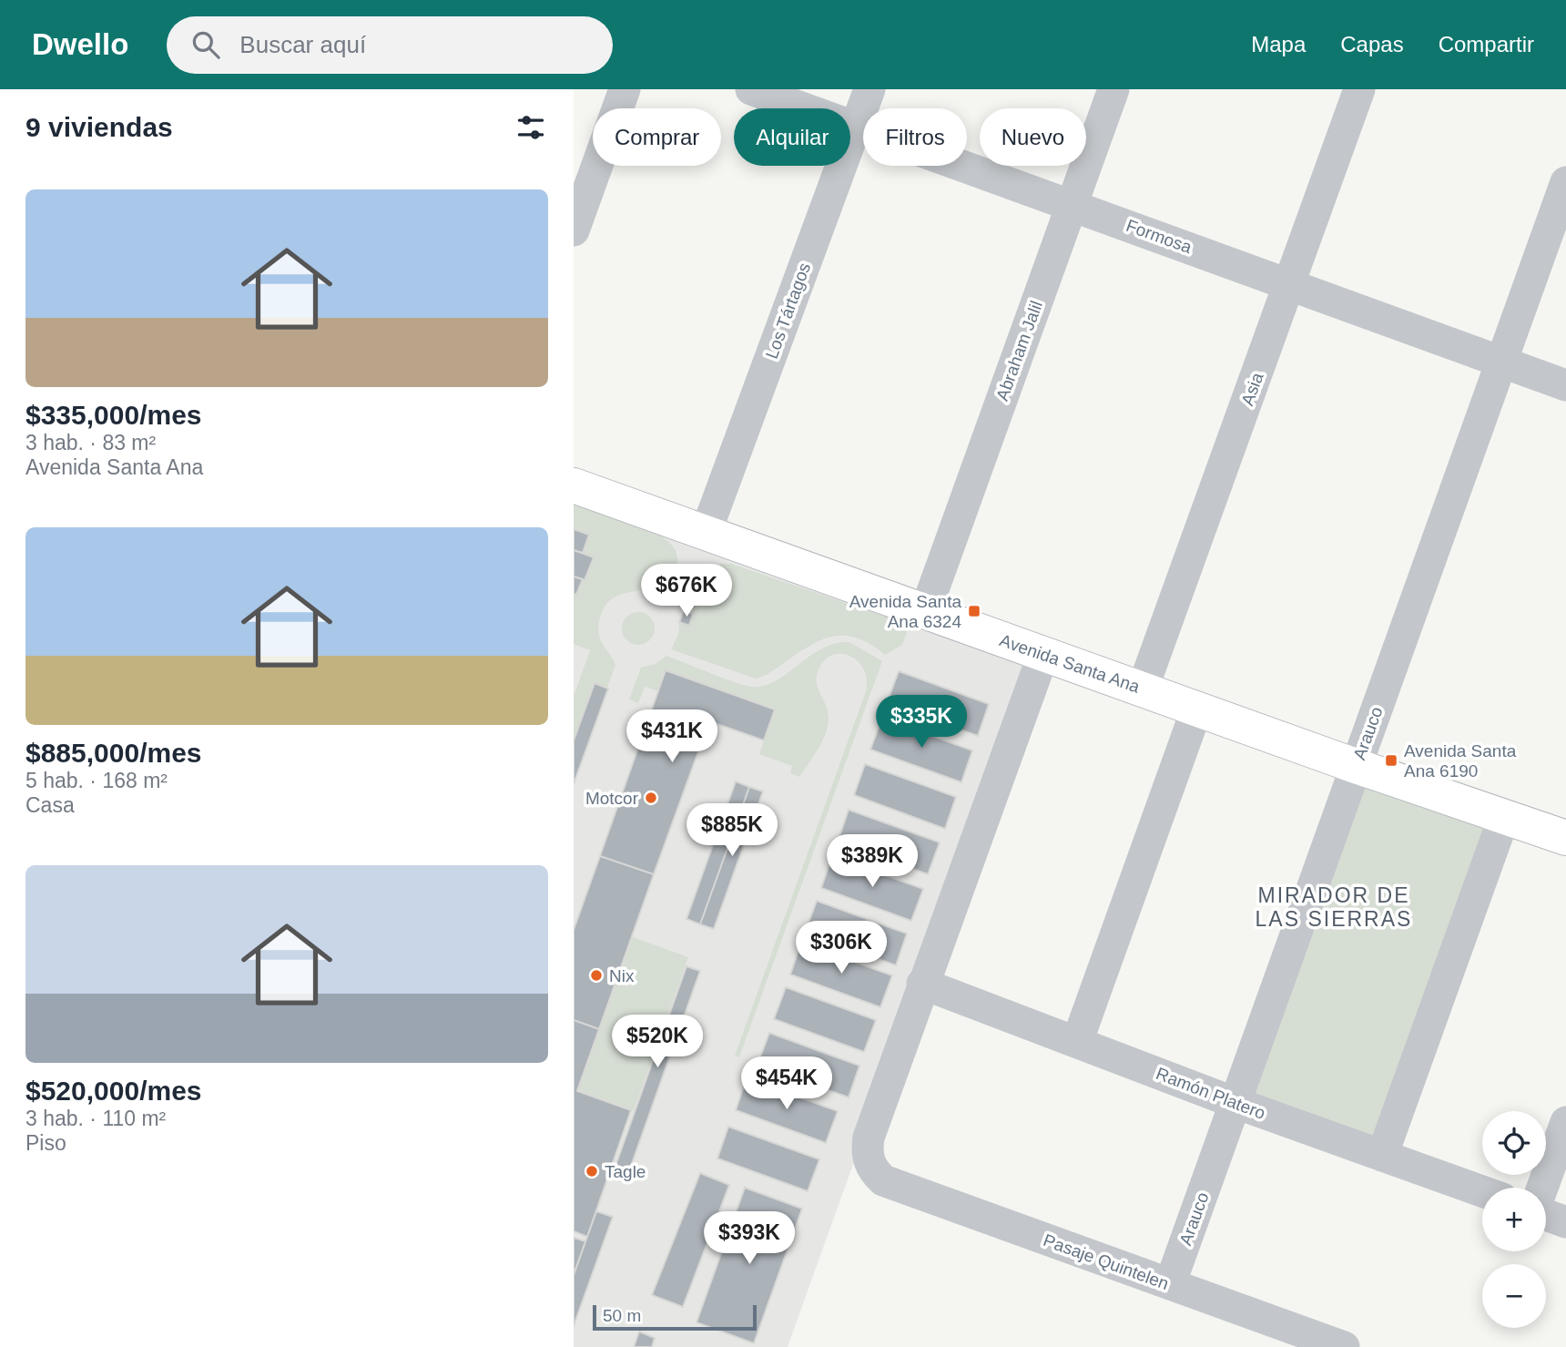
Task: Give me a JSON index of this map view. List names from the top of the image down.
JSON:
{
  "streets": {
    "main road": ["Avenida Santa Ana"],
    "street": [
      "Formosa",
      "Los Tártagos",
      "Abraham Jalil",
      "Asia",
      "Arauco",
      "Ramón Platero",
      "Pasaje Quintelen"
    ]
  },
  "crossings": [
    ["Formosa", "Los Tártagos"],
    ["Formosa", "Abraham Jalil"],
    ["Formosa", "Asia"],
    ["Formosa", "Arauco"],
    ["Los Tártagos", "Avenida Santa Ana"],
    ["Abraham Jalil", "Avenida Santa Ana"],
    ["Asia", "Avenida Santa Ana"],
    ["Avenida Santa Ana", "Arauco"],
    ["Arauco", "Ramón Platero"],
    ["Arauco", "Pasaje Quintelen"],
    ["Ramón Platero", "Pasaje Quintelen"]
  ],
  "districts": ["MIRADOR DE LAS SIERRAS"],
  "places": {
    "transit": ["Avenida Santa Ana 6324", "Avenida Santa Ana 6190"],
    "other": ["Motcor", "Nix", "Tagle"]
  },
  "scale_bar": "50 m",
  "page": {
    "header": "Dwello",
    "search": "Buscar aquí",
    "nav": ["Mapa", "Capas", "Compartir"],
    "heading": "9 viviendas",
    "chip": [
      "Comprar",
      "Alquilar",
      "Filtros",
      "Nuevo"
    ],
    "list": [
      {
        "name": "$335,000/mes",
        "note": "3 hab. · 83 m² · Avenida Santa Ana"
      },
      {
        "name": "$885,000/mes",
        "note": "5 hab. · 168 m² · Casa"
      },
      {
        "name": "$520,000/mes",
        "note": "3 hab. · 110 m² · Piso"
      }
    ],
    "price": [
      "$676K",
      "$335K",
      "$431K",
      "$885K",
      "$389K",
      "$306K",
      "$520K",
      "$454K",
      "$393K"
    ],
    "map_buttons": ["+", "−"],
    "scale": "50 m"
  }
}
